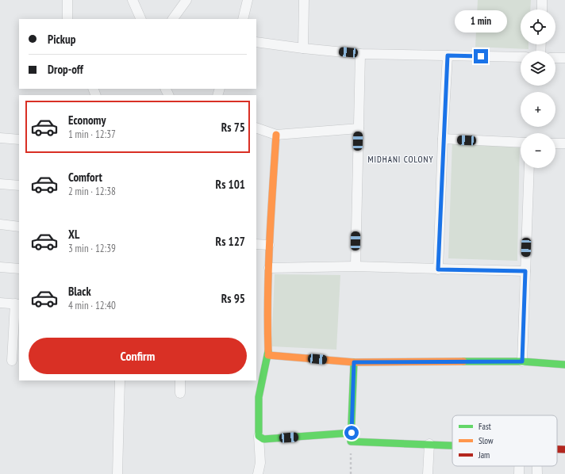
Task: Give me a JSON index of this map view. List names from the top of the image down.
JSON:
{
  "districts": ["MIDHANI COLONY"],
  "legend": ["Fast", "Slow", "Jam"],
  "page": {
    "map_buttons": ["+", "−"],
    "bubble": "1 min",
    "banner": ["Pickup", "Drop-off"],
    "list": [
      {
        "name": "Economy",
        "note": "1 min · 12:37",
        "value": "Rs 75"
      },
      {
        "name": "Comfort",
        "note": "2 min · 12:38",
        "value": "Rs 101"
      },
      {
        "name": "XL",
        "note": "3 min · 12:39",
        "value": "Rs 127"
      },
      {
        "name": "Black",
        "note": "4 min · 12:40",
        "value": "Rs 95"
      }
    ],
    "buttons": "Confirm"
  }
}
